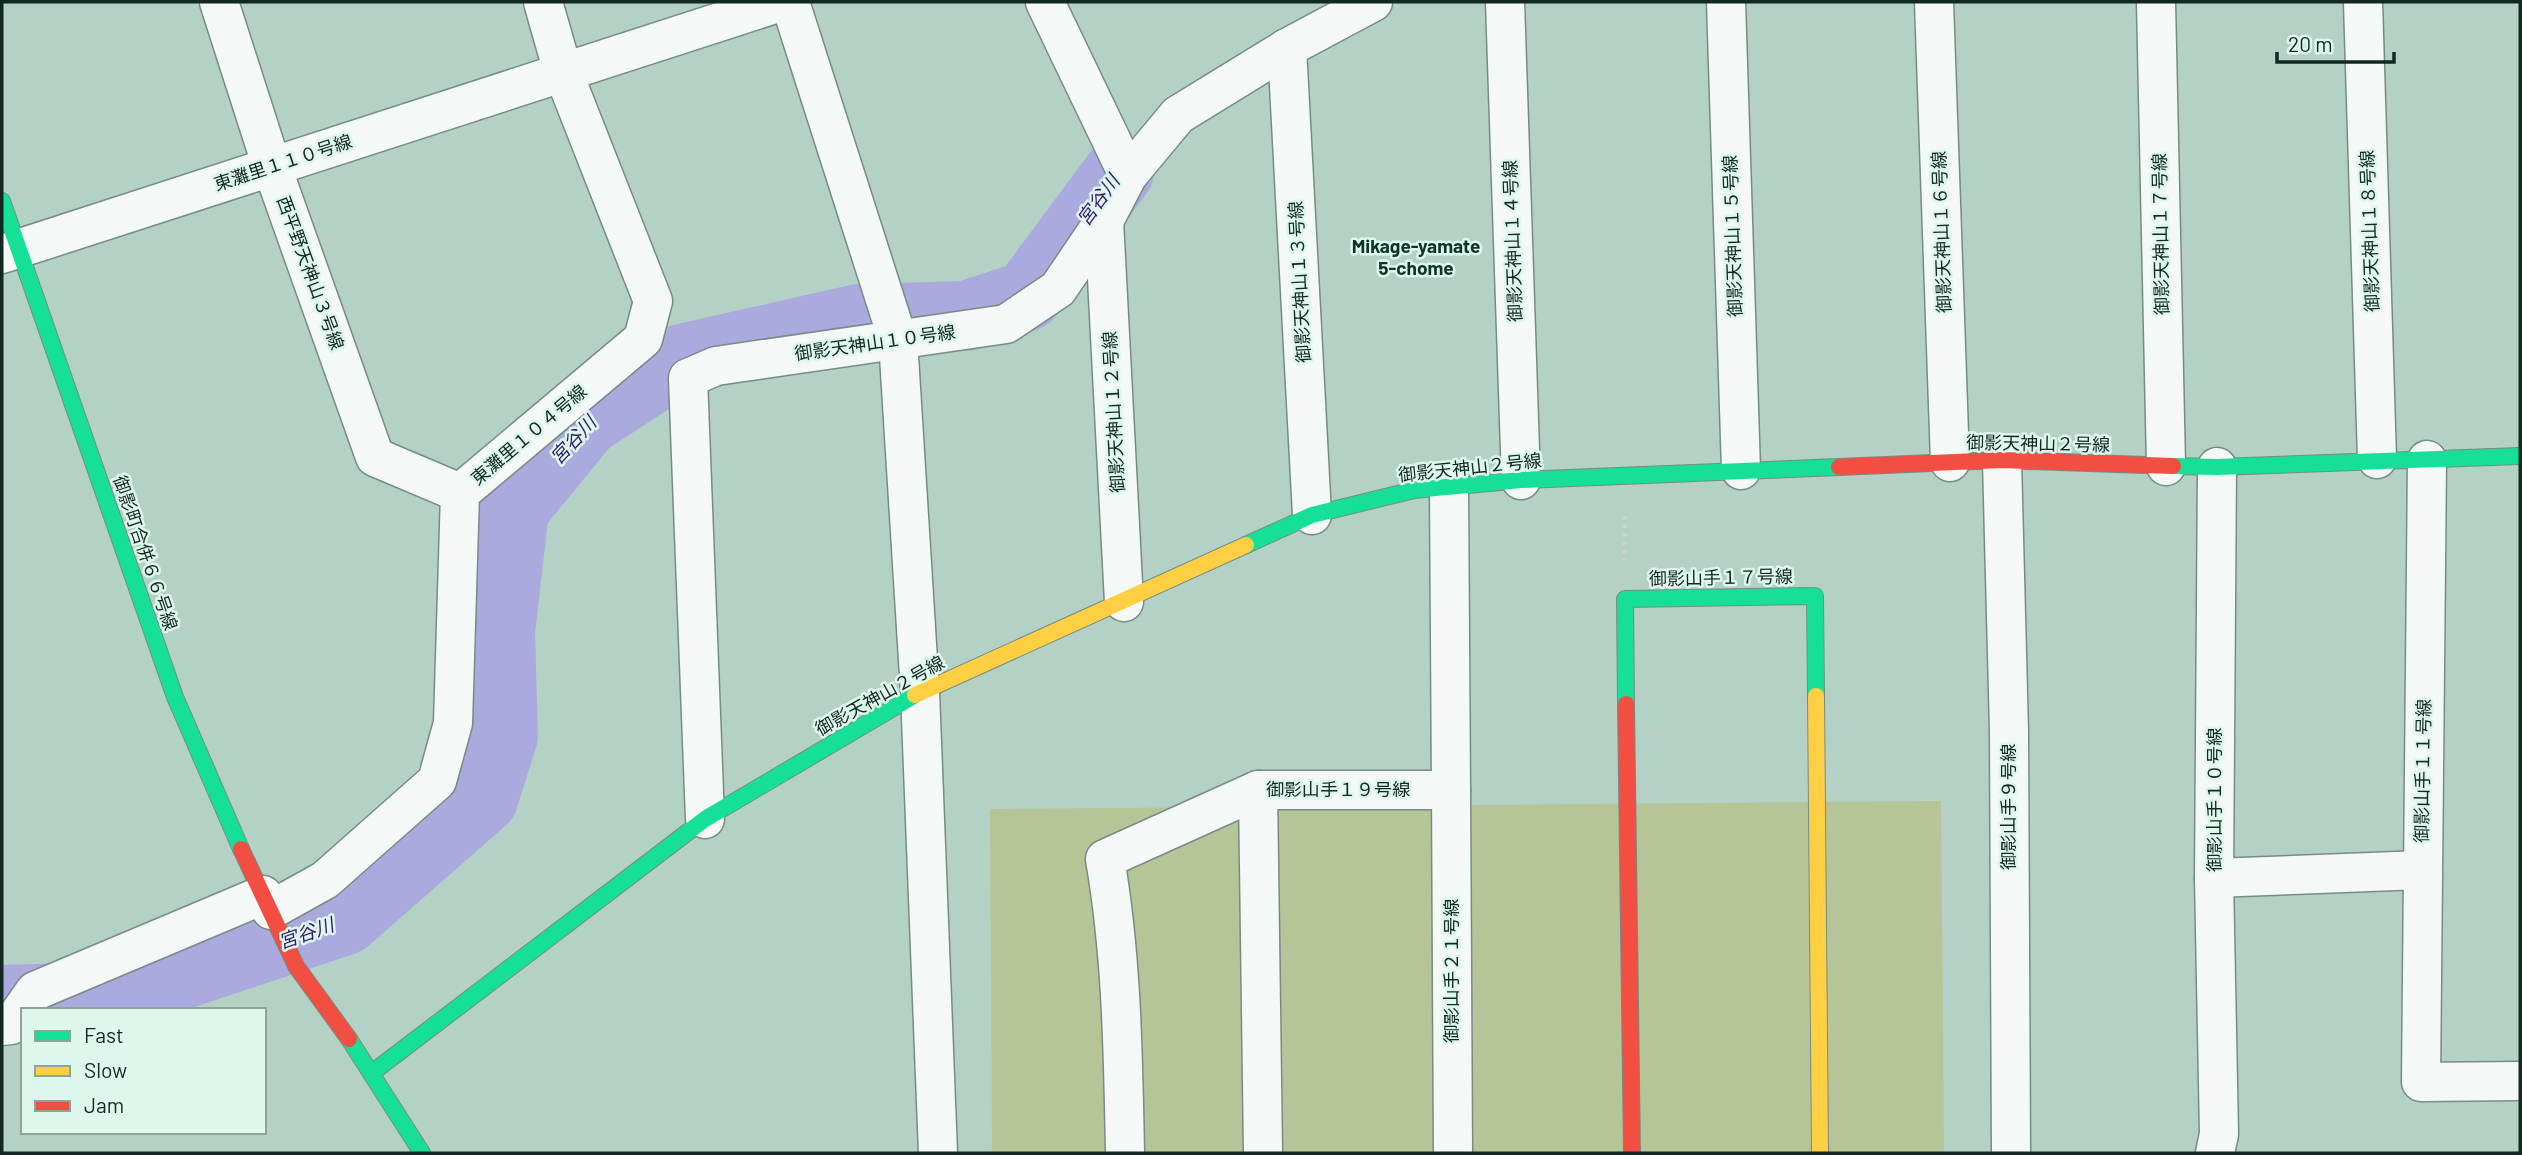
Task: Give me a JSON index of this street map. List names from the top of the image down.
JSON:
{
  "streets": {
    "street": [
      "東灘里１１０号線",
      "御影天神山１８号線",
      "御影天神山１６号線",
      "御影天神山１７号線",
      "御影天神山１５号線",
      "御影天神山１４号線",
      "西平野天神山３号線",
      "御影天神山１３号線",
      "御影天神山１０号線",
      "御影天神山１２号線",
      "東灘里１０４号線",
      "御影天神山２号線",
      "御影町合併６６号線",
      "御影山手１７号線",
      "御影山手１１号線",
      "御影山手１９号線",
      "御影山手１０号線",
      "御影山手９号線",
      "御影山手２１号線"
    ]
  },
  "crossings": [
    ["東灘里１１０号線", "西平野天神山３号線"],
    ["東灘里１１０号線", "東灘里１０４号線"],
    ["東灘里１１０号線", "御影町合併６６号線"],
    ["御影天神山１８号線", "御影天神山２号線"],
    ["御影天神山１６号線", "御影天神山２号線"],
    ["御影天神山１７号線", "御影天神山２号線"],
    ["御影天神山１５号線", "御影天神山２号線"],
    ["御影天神山１４号線", "御影天神山２号線"],
    ["西平野天神山３号線", "東灘里１０４号線"],
    ["御影天神山１３号線", "御影天神山１０号線"],
    ["御影天神山１３号線", "御影天神山２号線"],
    ["御影天神山１０号線", "御影天神山１２号線"],
    ["御影天神山１０号線", "御影天神山２号線"],
    ["御影天神山１２号線", "御影天神山２号線"],
    ["東灘里１０４号線", "御影町合併６６号線"],
    ["御影天神山２号線", "御影町合併６６号線"],
    ["御影天神山２号線", "御影山手１１号線"],
    ["御影天神山２号線", "御影山手１０号線"],
    ["御影天神山２号線", "御影山手９号線"],
    ["御影山手１９号線", "御影山手２１号線"]
  ],
  "districts": ["Mikage-yamate 5-chome"],
  "water": ["宮谷川"],
  "legend": ["Fast", "Slow", "Jam"],
  "scale_bar": "20 m"
}
